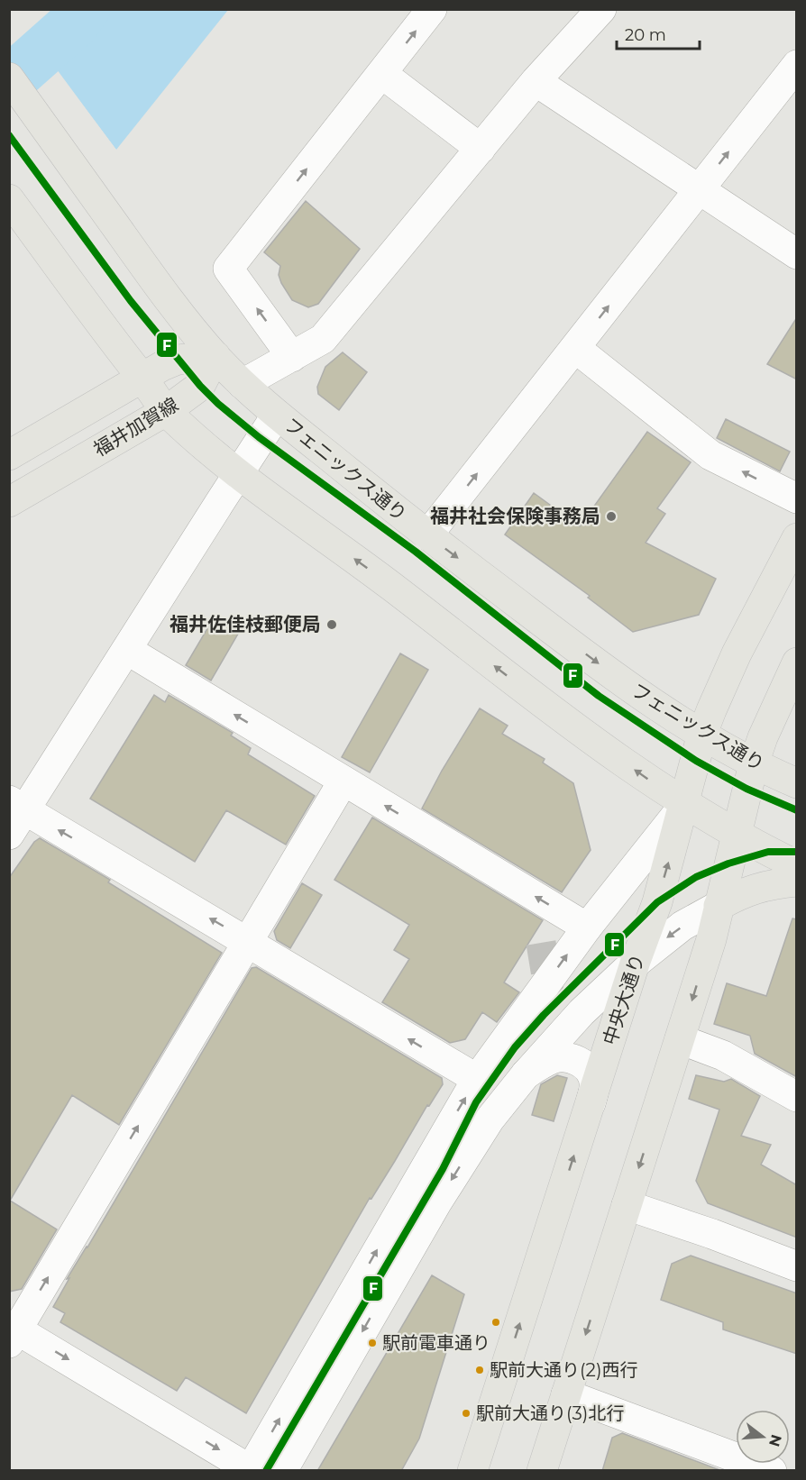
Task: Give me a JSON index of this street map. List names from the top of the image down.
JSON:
{
  "streets": {
    "main road": ["福井加賀線", "フェニックス通り", "中央大通り"]
  },
  "crossings": [
    ["福井加賀線", "フェニックス通り"],
    ["フェニックス通り", "中央大通り"]
  ],
  "places": [
    "福井社会保険事務局",
    "福井佐佳枝郵便局",
    "駅前電車通り",
    "駅前大通り(2)西行",
    "駅前大通り(3)北行"
  ],
  "lines": ["transit line F"],
  "scale_bar": "20 m",
  "north": "right"
}
